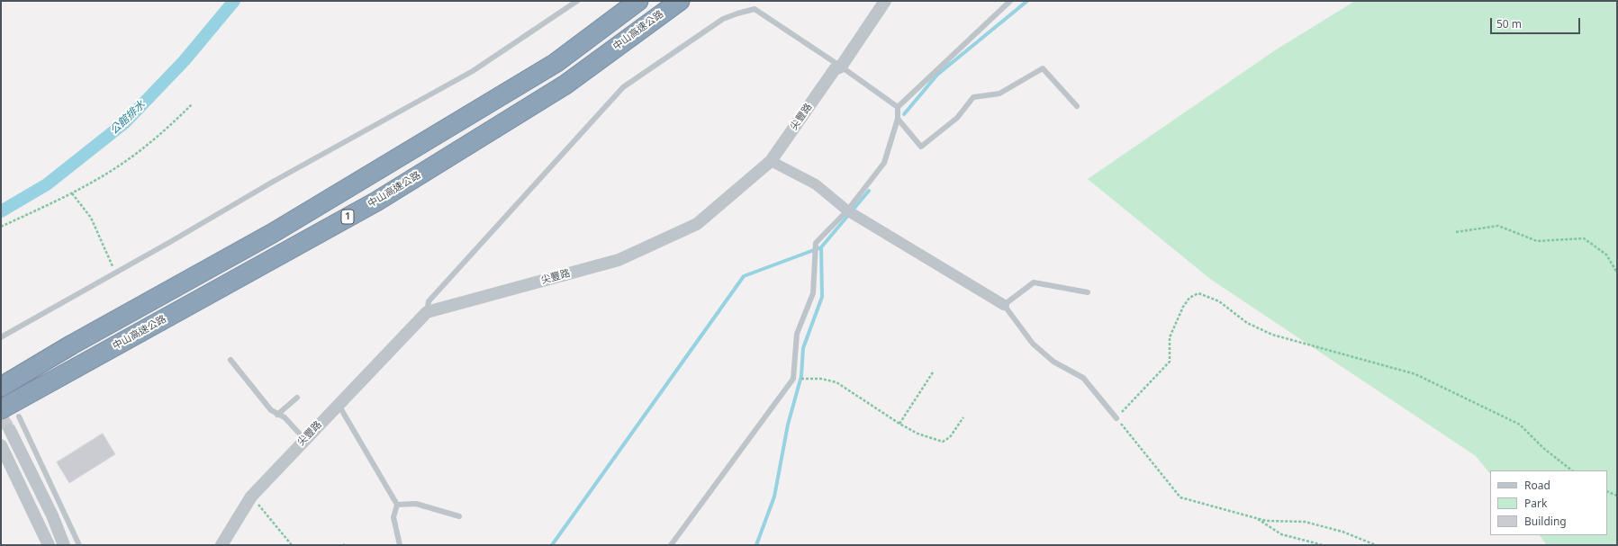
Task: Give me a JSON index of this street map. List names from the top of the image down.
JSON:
{
  "streets": {
    "highway": ["中山高速公路", "1"],
    "street": ["尖豐路"]
  },
  "water": ["公館排水"],
  "legend": ["Road", "Park", "Building"],
  "scale_bar": "50 m"
}
